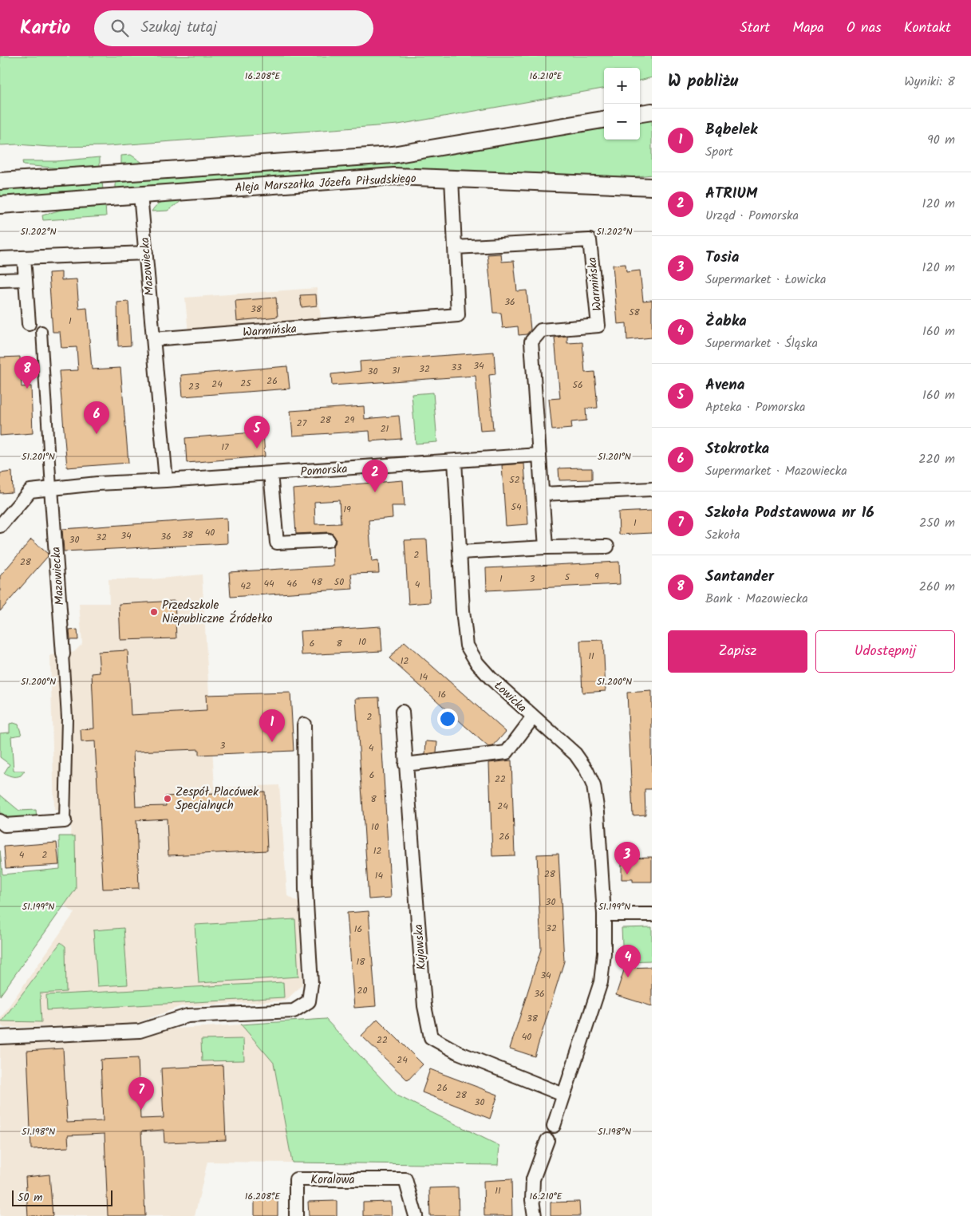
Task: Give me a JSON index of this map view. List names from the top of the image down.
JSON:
{
  "streets": {
    "street": [
      "Aleja Marszałka Józefa Piłsudskiego",
      "Mazowiecka",
      "Warmińska",
      "Pomorska",
      "Łowicka",
      "Kujawska",
      "Koralowa"
    ]
  },
  "crossings": [
    ["Aleja Marszałka Józefa Piłsudskiego", "Mazowiecka"],
    ["Mazowiecka", "Warmińska"],
    ["Mazowiecka", "Pomorska"],
    ["Warmińska", "Pomorska"],
    ["Pomorska", "Łowicka"],
    ["Łowicka", "Kujawska"]
  ],
  "places": ["Przedszkole Niepubliczne Źródełko", "Zespół Placówek Specjalnych"],
  "house_numbers": [
    "36",
    "38",
    "58",
    "1",
    "34",
    "33",
    "32",
    "31",
    "30",
    "26",
    "25",
    "24",
    "56",
    "23",
    "28",
    "29",
    "27",
    "21",
    "17",
    "52",
    "54",
    "19",
    "1",
    "40",
    "38",
    "34",
    "36",
    "32",
    "30",
    "2",
    "28",
    "9",
    "5",
    "1",
    "3",
    "48",
    "50",
    "44",
    "46",
    "4",
    "42",
    "10",
    "6",
    "8",
    "11",
    "12",
    "14",
    "16",
    "2",
    "3",
    "4",
    "6",
    "22",
    "8",
    "24",
    "10",
    "26",
    "12",
    "4",
    "2",
    "28",
    "14",
    "30",
    "32",
    "16",
    "18",
    "34",
    "20",
    "36",
    "38",
    "40",
    "22",
    "24",
    "26",
    "28",
    "30",
    "11"
  ],
  "scale_bar": "50 m",
  "page": {
    "header": "Kartio",
    "search": "Szukaj tutaj",
    "nav": [
      "Start",
      "Mapa",
      "O nas",
      "Kontakt"
    ],
    "heading": ["W pobliżu", "Wyniki: 8"],
    "map_buttons": ["+", "−"],
    "list": [
      {
        "mark": "1",
        "name": "Bąbelek",
        "note": "Sport",
        "value": "90 m"
      },
      {
        "mark": "2",
        "name": "ATRIUM",
        "note": "Urząd · Pomorska",
        "value": "120 m"
      },
      {
        "mark": "3",
        "name": "Tosia",
        "note": "Supermarket · Łowicka",
        "value": "120 m"
      },
      {
        "mark": "4",
        "name": "Żabka",
        "note": "Supermarket · Śląska",
        "value": "160 m"
      },
      {
        "mark": "5",
        "name": "Avena",
        "note": "Apteka · Pomorska",
        "value": "160 m"
      },
      {
        "mark": "6",
        "name": "Stokrotka",
        "note": "Supermarket · Mazowiecka",
        "value": "220 m"
      },
      {
        "mark": "7",
        "name": "Szkoła Podstawowa nr 16",
        "note": "Szkoła",
        "value": "250 m"
      },
      {
        "mark": "8",
        "name": "Santander",
        "note": "Bank · Mazowiecka",
        "value": "260 m"
      }
    ],
    "pins": [
      "8",
      "6",
      "5",
      "2",
      "1",
      "3",
      "4",
      "7"
    ],
    "buttons": ["Zapisz", "Udostępnij"],
    "scale": "50 m"
  },
  "coordinates": [
    "16.208°E",
    "16.210°E",
    "51.202°N",
    "51.201°N",
    "51.200°N",
    "51.199°N",
    "51.198°N"
  ]
}
